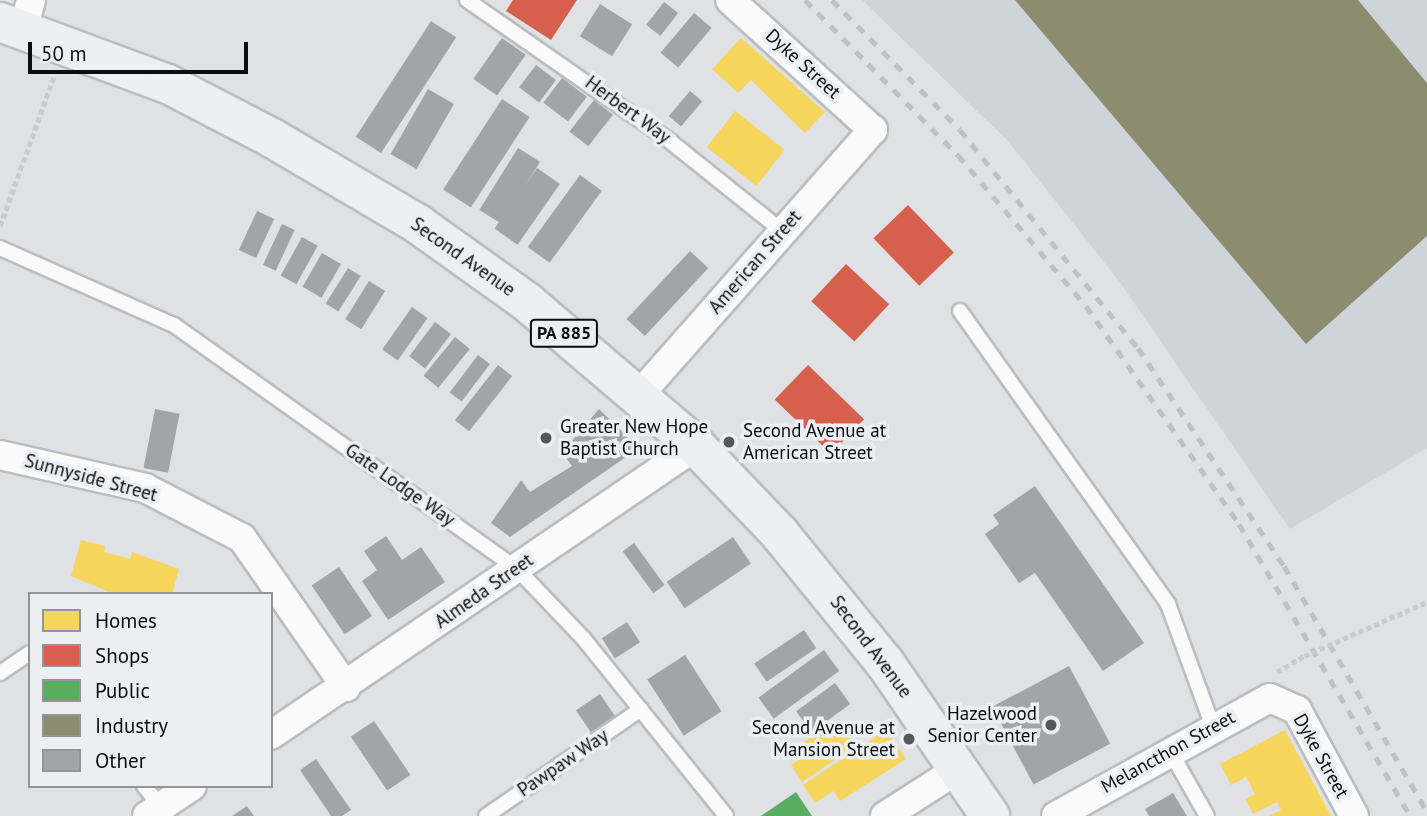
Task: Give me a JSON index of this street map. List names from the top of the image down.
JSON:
{
  "streets": {
    "main road": ["Second Avenue", "PA 885"],
    "street": [
      "Dyke Street",
      "American Street",
      "Sunnyside Street",
      "Almeda Street",
      "Melancthon Street"
    ],
    "lane": ["Herbert Way", "Gate Lodge Way", "Pawpaw Way"]
  },
  "crossings": [
    ["Dyke Street", "American Street"],
    ["Dyke Street", "Melancthon Street"],
    ["Herbert Way", "American Street"],
    ["Second Avenue", "American Street"],
    ["Second Avenue", "Almeda Street"],
    ["Sunnyside Street", "Almeda Street"],
    ["Gate Lodge Way", "Almeda Street"],
    ["Gate Lodge Way", "Pawpaw Way"]
  ],
  "places": [
    "Greater New Hope Baptist Church",
    "Second Avenue at American Street",
    "Hazelwood Senior Center",
    "Second Avenue at Mansion Street"
  ],
  "legend": [
    "Homes",
    "Shops",
    "Public",
    "Industry",
    "Other"
  ],
  "scale_bar": "50 m"
}
